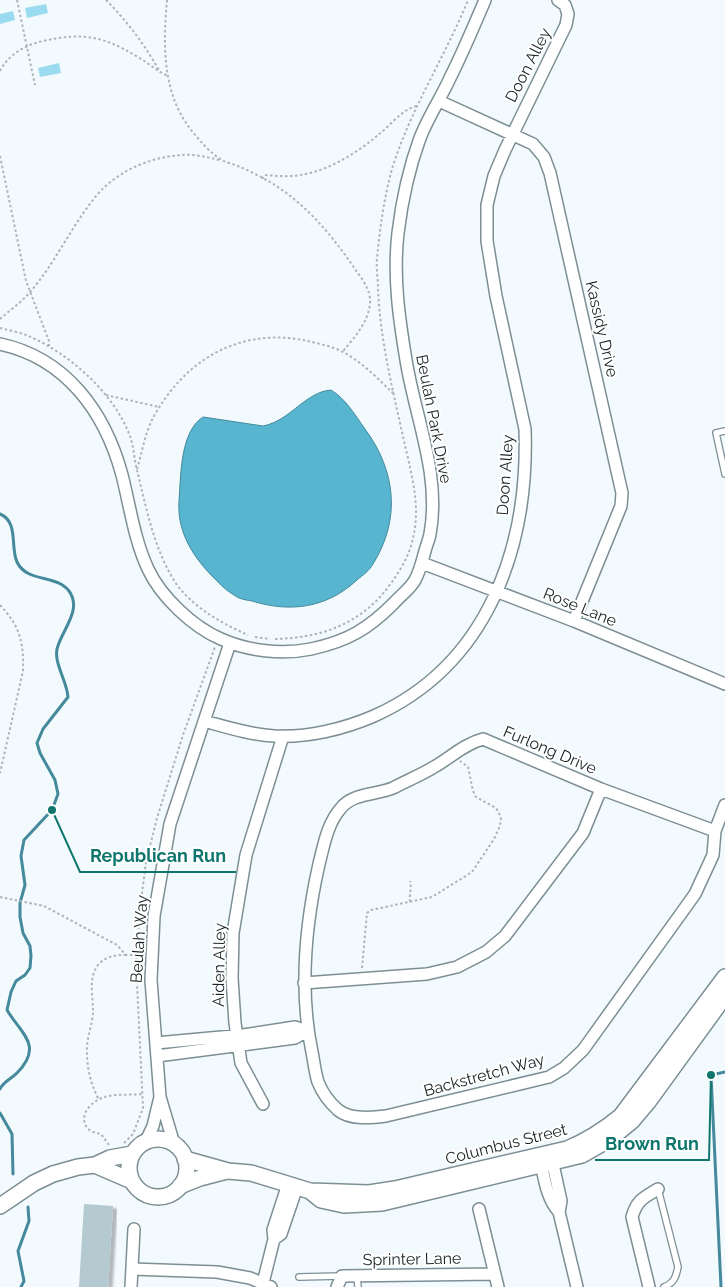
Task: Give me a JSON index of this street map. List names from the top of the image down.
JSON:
{
  "streets": {
    "street": [
      "Doon Alley",
      "Kassidy Drive",
      "Beulah Park Drive",
      "Rose Lane",
      "Furlong Drive",
      "Beulah Way",
      "Aiden Alley",
      "Backstretch Way",
      "Columbus Street",
      "Sprinter Lane"
    ]
  },
  "crossings": [
    ["Doon Alley", "Kassidy Drive"],
    ["Doon Alley", "Rose Lane"],
    ["Doon Alley", "Beulah Way"],
    ["Doon Alley", "Aiden Alley"],
    ["Kassidy Drive", "Beulah Park Drive"],
    ["Kassidy Drive", "Rose Lane"],
    ["Beulah Park Drive", "Rose Lane"],
    ["Beulah Park Drive", "Beulah Way"],
    ["Furlong Drive", "Backstretch Way"],
    ["Beulah Way", "Columbus Street"]
  ],
  "places": ["Republican Run", "Brown Run"]
}
